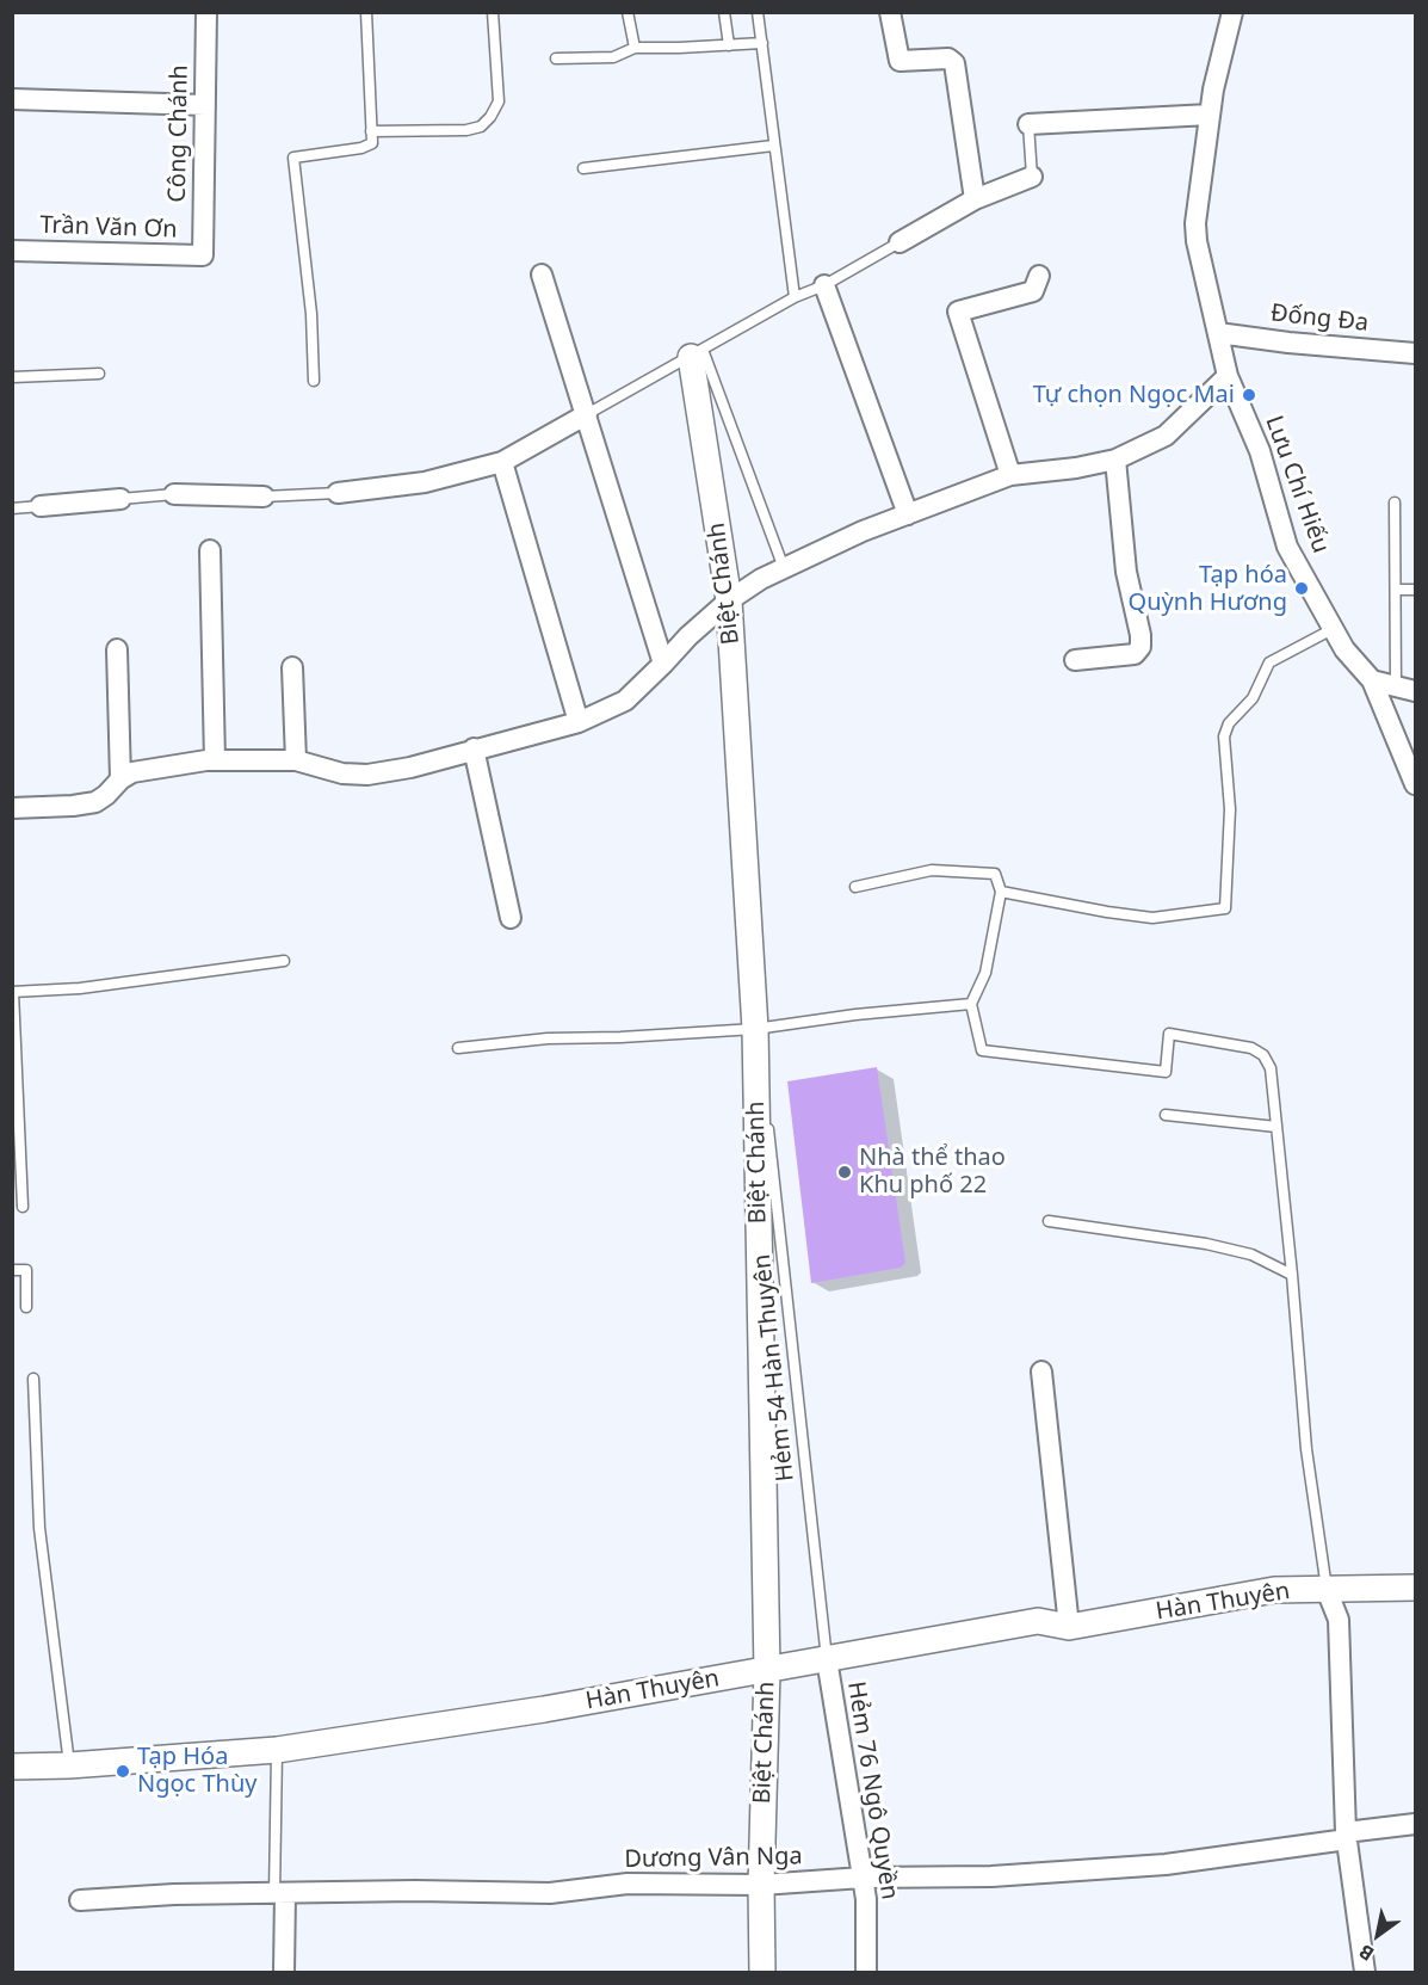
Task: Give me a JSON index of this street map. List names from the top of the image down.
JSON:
{
  "streets": {
    "street": [
      "Công Chánh",
      "Trần Văn Ơn",
      "Đống Đa",
      "Lưu Chí Hiếu",
      "Biệt Chánh",
      "Hàn Thuyên",
      "Hẻm 76 Ngô Quyền",
      "Dương Vân Nga"
    ],
    "lane": ["Hẻm 54 Hàn Thuyên"]
  },
  "crossings": [
    ["Công Chánh", "Trần Văn Ơn"],
    ["Đống Đa", "Lưu Chí Hiếu"],
    ["Biệt Chánh", "Hẻm 54 Hàn Thuyên"],
    ["Biệt Chánh", "Hàn Thuyên"],
    ["Biệt Chánh", "Dương Vân Nga"],
    ["Hẻm 54 Hàn Thuyên", "Hàn Thuyên"],
    ["Hẻm 54 Hàn Thuyên", "Hẻm 76 Ngô Quyền"],
    ["Hàn Thuyên", "Hẻm 76 Ngô Quyền"],
    ["Hẻm 76 Ngô Quyền", "Dương Vân Nga"]
  ],
  "places": [
    "Tự chọn Ngọc Mai",
    "Tạp hóa Quỳnh Hương",
    "Nhà thể thao Khu phố 22",
    "Tạp Hóa Ngọc Thùy"
  ],
  "north": "bottom left"
}
